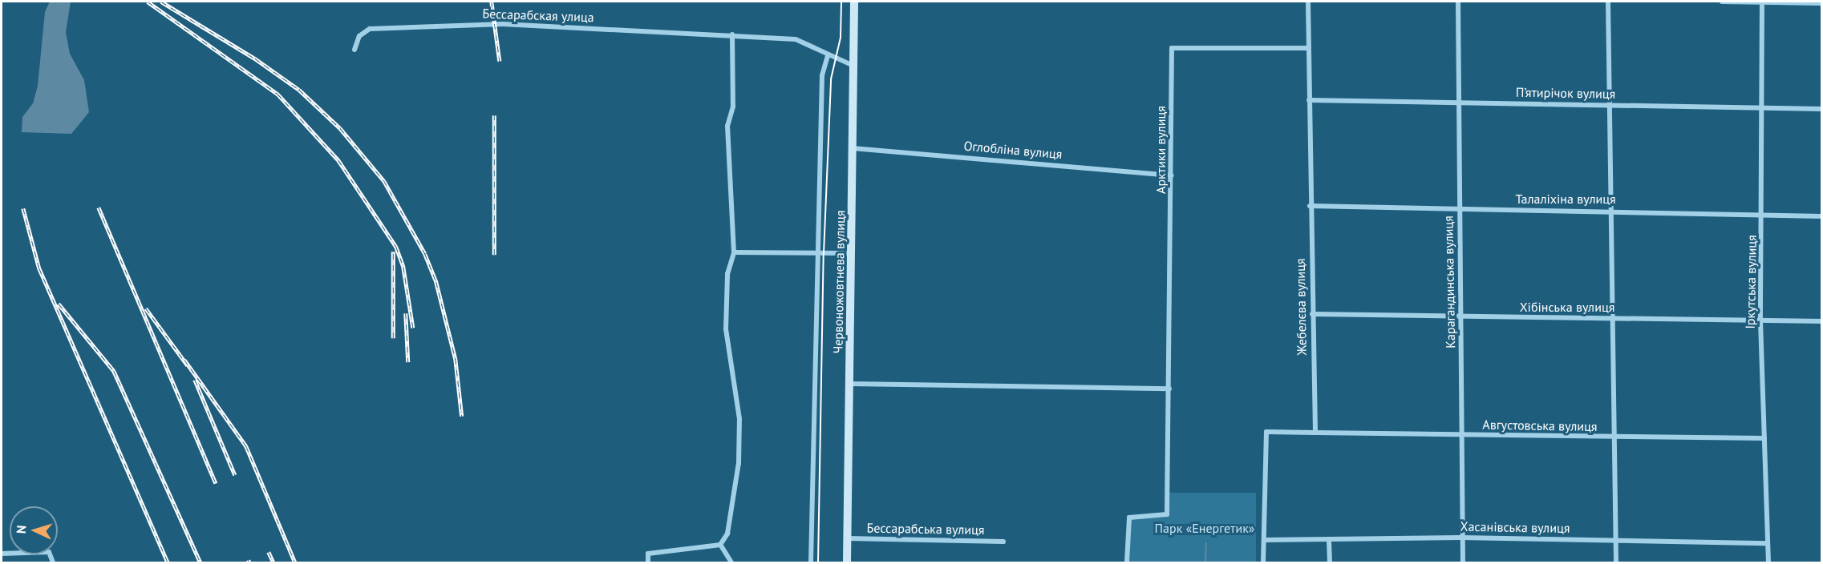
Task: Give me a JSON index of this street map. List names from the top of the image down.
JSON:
{
  "streets": {
    "main road": ["Червоножовтнева вулиця"],
    "street": [
      "Бессарабская улица",
      "П’ятирічок вулиця",
      "Оглобліна вулиця",
      "Арктики вулиця",
      "Талаліхіна вулиця",
      "Карагандинська вулиця",
      "Іркутська вулиця",
      "Жебелєва вулиця",
      "Хібінська вулиця",
      "Августовська вулиця",
      "Хасанівська вулиця",
      "Бессарабська вулиця"
    ]
  },
  "crossings": [
    ["Бессарабская улица", "Червоножовтнева вулиця"],
    ["П’ятирічок вулиця", "Карагандинська вулиця"],
    ["П’ятирічок вулиця", "Іркутська вулиця"],
    ["П’ятирічок вулиця", "Жебелєва вулиця"],
    ["Оглобліна вулиця", "Арктики вулиця"],
    ["Оглобліна вулиця", "Червоножовтнева вулиця"],
    ["Арктики вулиця", "Жебелєва вулиця"],
    ["Талаліхіна вулиця", "Карагандинська вулиця"],
    ["Талаліхіна вулиця", "Іркутська вулиця"],
    ["Талаліхіна вулиця", "Жебелєва вулиця"],
    ["Червоножовтнева вулиця", "Бессарабська вулиця"],
    ["Карагандинська вулиця", "Хібінська вулиця"],
    ["Карагандинська вулиця", "Августовська вулиця"],
    ["Карагандинська вулиця", "Хасанівська вулиця"],
    ["Іркутська вулиця", "Хібінська вулиця"],
    ["Іркутська вулиця", "Августовська вулиця"],
    ["Іркутська вулиця", "Хасанівська вулиця"],
    ["Жебелєва вулиця", "Хібінська вулиця"],
    ["Жебелєва вулиця", "Августовська вулиця"]
  ],
  "parks": ["Парк «Енергетик»"],
  "north": "left"
}
